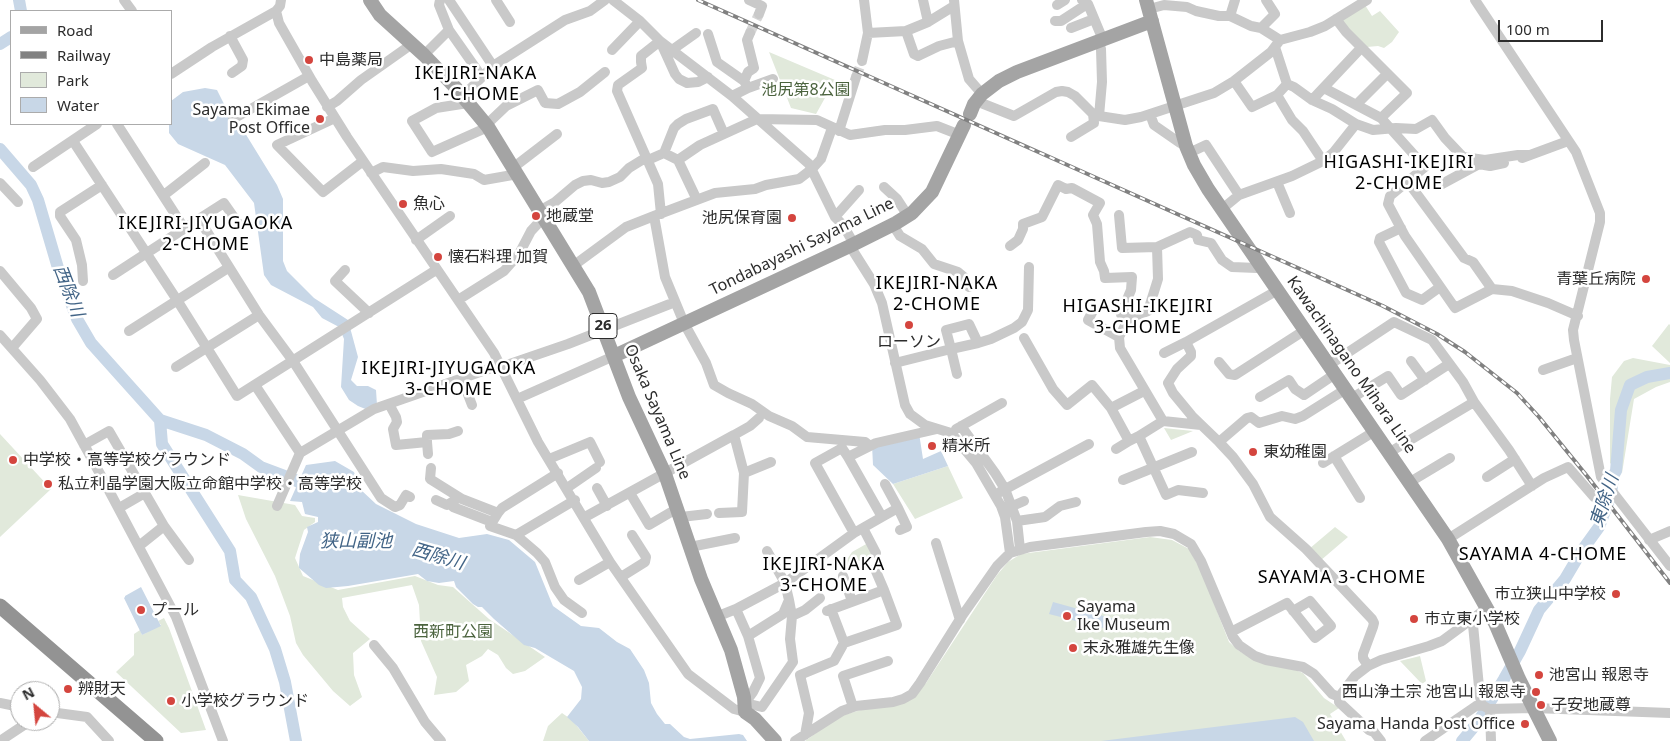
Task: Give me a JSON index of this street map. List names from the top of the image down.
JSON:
{
  "streets": {
    "main road": [
      "Tondabayashi Sayama Line",
      "26",
      "Kawachinagano Mihara Line",
      "Osaka Sayama Line"
    ]
  },
  "crossings": [
    ["Tondabayashi Sayama Line", "Kawachinagano Mihara Line"],
    ["Tondabayashi Sayama Line", "Osaka Sayama Line"]
  ],
  "districts": [
    "IKEJIRI-NAKA 1-CHOME",
    "HIGASHI-IKEJIRI 2-CHOME",
    "IKEJIRI-JIYUGAOKA 2-CHOME",
    "IKEJIRI-NAKA 2-CHOME",
    "HIGASHI-IKEJIRI 3-CHOME",
    "IKEJIRI-JIYUGAOKA 3-CHOME",
    "SAYAMA 4-CHOME",
    "IKEJIRI-NAKA 3-CHOME",
    "SAYAMA 3-CHOME"
  ],
  "water": ["西除川", "東除川", "狭山副池"],
  "parks": ["池尻第8公園", "西新町公園"],
  "places": [
    "中島薬局",
    "Sayama Ekimae Post Office",
    "魚心",
    "地蔵堂",
    "池尻保育園",
    "懐石料理 加賀",
    "青葉丘病院",
    "ローソン",
    "精米所",
    "東幼稚園",
    "中学校・高等学校グラウンド",
    "私立利晶学園大阪立命館中学校・高等学校",
    "市立狭山中学校",
    "プール",
    "Sayama Ike Museum",
    "市立東小学校",
    "末永雅雄先生像",
    "池宮山 報恩寺",
    "辨財天",
    "西山浄土宗 池宮山 報恩寺",
    "小学校グラウンド",
    "子安地蔵尊",
    "Sayama Handa Post Office"
  ],
  "legend": [
    "Road",
    "Railway",
    "Park",
    "Water"
  ],
  "scale_bar": "100 m",
  "north": "top left"
}
